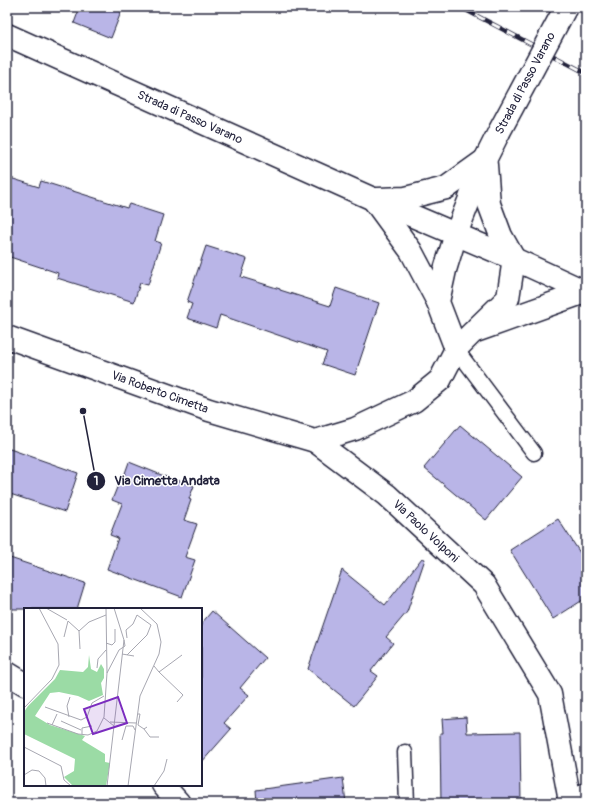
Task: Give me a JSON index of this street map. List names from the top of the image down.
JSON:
{
  "streets": {
    "street": ["Strada di Passo Varano", "Via Roberto Cimetta", "Via Paolo Volponi"]
  },
  "crossings": [
    ["Via Roberto Cimetta", "Via Paolo Volponi"]
  ],
  "places": ["Via Cimetta Andata"]
}
